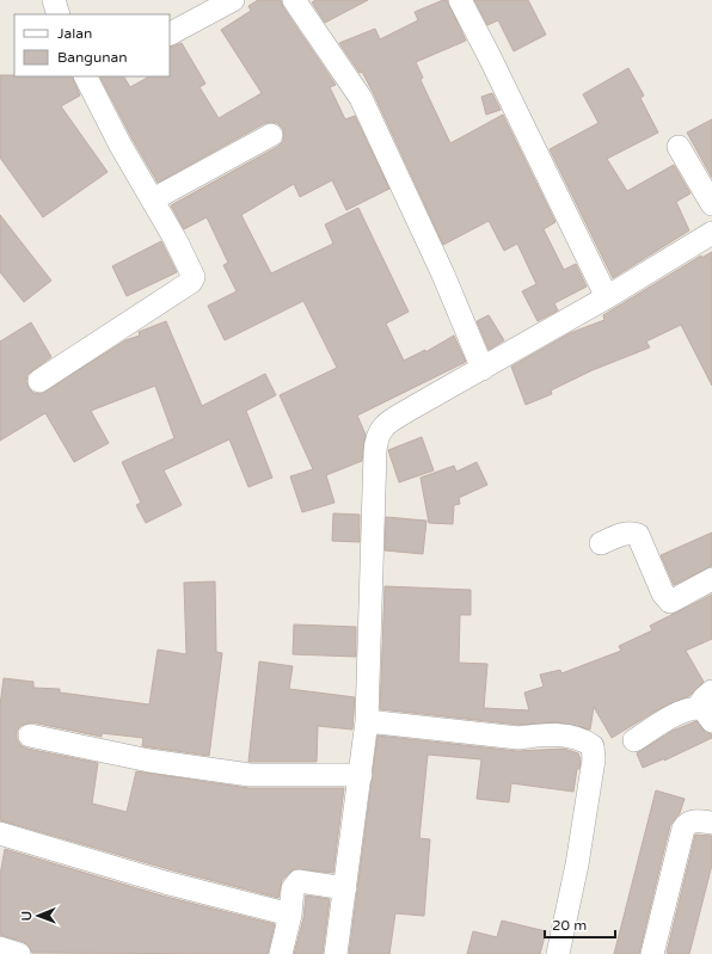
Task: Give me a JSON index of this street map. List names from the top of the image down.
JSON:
{
  "legend": ["Jalan", "Bangunan"],
  "scale_bar": "20 m",
  "north": "left"
}
